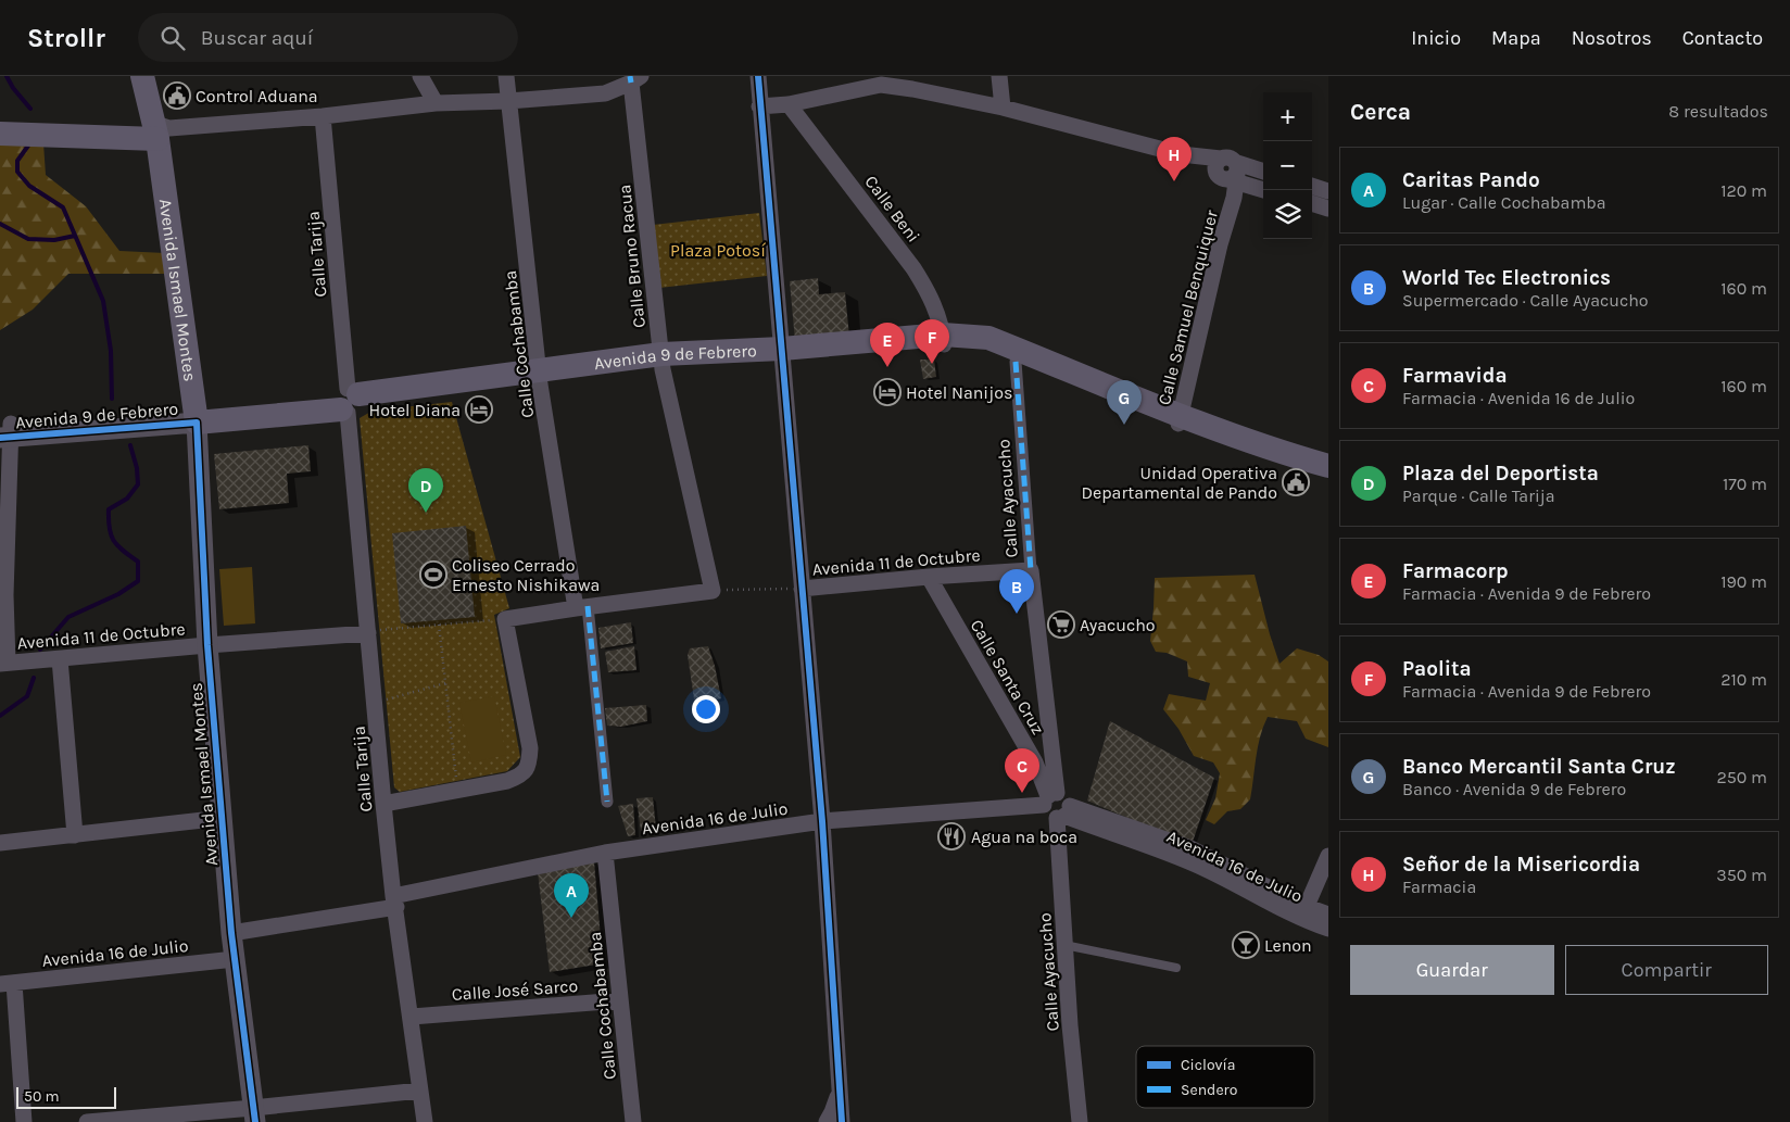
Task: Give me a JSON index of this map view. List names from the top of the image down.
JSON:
{
  "streets": {
    "main road": ["Avenida Ismael Montes", "Avenida 9 de Febrero"],
    "street": [
      "Calle Beni",
      "Calle Tarija",
      "Calle Bruno Racua",
      "Calle Samuel Benquiquer",
      "Calle Cochabamba",
      "Calle Ayacucho",
      "Avenida 11 de Octubre",
      "Calle Santa Cruz",
      "Avenida 16 de Julio",
      "Calle José Sarco"
    ]
  },
  "crossings": [
    ["Calle Beni", "Avenida 9 de Febrero"],
    ["Calle Tarija", "Avenida 9 de Febrero"],
    ["Calle Tarija", "Avenida 11 de Octubre"],
    ["Calle Tarija", "Avenida 16 de Julio"],
    ["Calle Tarija", "Calle José Sarco"],
    ["Calle Bruno Racua", "Avenida 9 de Febrero"],
    ["Calle Bruno Racua", "Avenida 11 de Octubre"],
    ["Avenida Ismael Montes", "Avenida 9 de Febrero"],
    ["Avenida Ismael Montes", "Avenida 11 de Octubre"],
    ["Avenida Ismael Montes", "Avenida 16 de Julio"],
    ["Calle Samuel Benquiquer", "Avenida 9 de Febrero"],
    ["Calle Cochabamba", "Avenida 9 de Febrero"],
    ["Calle Cochabamba", "Avenida 16 de Julio"],
    ["Calle Cochabamba", "Calle José Sarco"],
    ["Avenida 9 de Febrero", "Calle Ayacucho"],
    ["Calle Ayacucho", "Avenida 11 de Octubre"],
    ["Calle Ayacucho", "Calle Santa Cruz"],
    ["Calle Ayacucho", "Avenida 16 de Julio"],
    ["Avenida 11 de Octubre", "Calle Santa Cruz"],
    ["Calle Santa Cruz", "Avenida 16 de Julio"]
  ],
  "parks": ["Plaza Potosí"],
  "places": {
    "public building": ["Control Aduana", "Unidad Operativa Departamental de Pando"],
    "hotel": ["Hotel Nanijos", "Hotel Diana"],
    "sports": ["Coliseo Cerrado Ernesto Nishikawa"],
    "supermarket": ["Ayacucho"],
    "restaurant": ["Agua na boca"],
    "bar": ["Lenon"]
  },
  "legend": ["Ciclovía", "Sendero"],
  "scale_bar": "50 m",
  "page": {
    "header": "Strollr",
    "search": "Buscar aquí",
    "nav": [
      "Inicio",
      "Mapa",
      "Nosotros",
      "Contacto"
    ],
    "heading": ["Cerca", "8 resultados"],
    "map_buttons": ["+", "−"],
    "pins": [
      "H",
      "F",
      "E",
      "G",
      "D",
      "B",
      "C",
      "A"
    ],
    "list": [
      {
        "mark": "A",
        "name": "Caritas Pando",
        "note": "Lugar · Calle Cochabamba",
        "value": "120 m"
      },
      {
        "mark": "B",
        "name": "World Tec Electronics",
        "note": "Supermercado · Calle Ayacucho",
        "value": "160 m"
      },
      {
        "mark": "C",
        "name": "Farmavida",
        "note": "Farmacia · Avenida 16 de Julio",
        "value": "160 m"
      },
      {
        "mark": "D",
        "name": "Plaza del Deportista",
        "note": "Parque · Calle Tarija",
        "value": "170 m"
      },
      {
        "mark": "E",
        "name": "Farmacorp",
        "note": "Farmacia · Avenida 9 de Febrero",
        "value": "190 m"
      },
      {
        "mark": "F",
        "name": "Paolita",
        "note": "Farmacia · Avenida 9 de Febrero",
        "value": "210 m"
      },
      {
        "mark": "G",
        "name": "Banco Mercantil Santa Cruz",
        "note": "Banco · Avenida 9 de Febrero",
        "value": "250 m"
      },
      {
        "mark": "H",
        "name": "Señor de la Misericordia",
        "note": "Farmacia",
        "value": "350 m"
      }
    ],
    "buttons": ["Guardar", "Compartir"],
    "scale": "50 m"
  }
}
